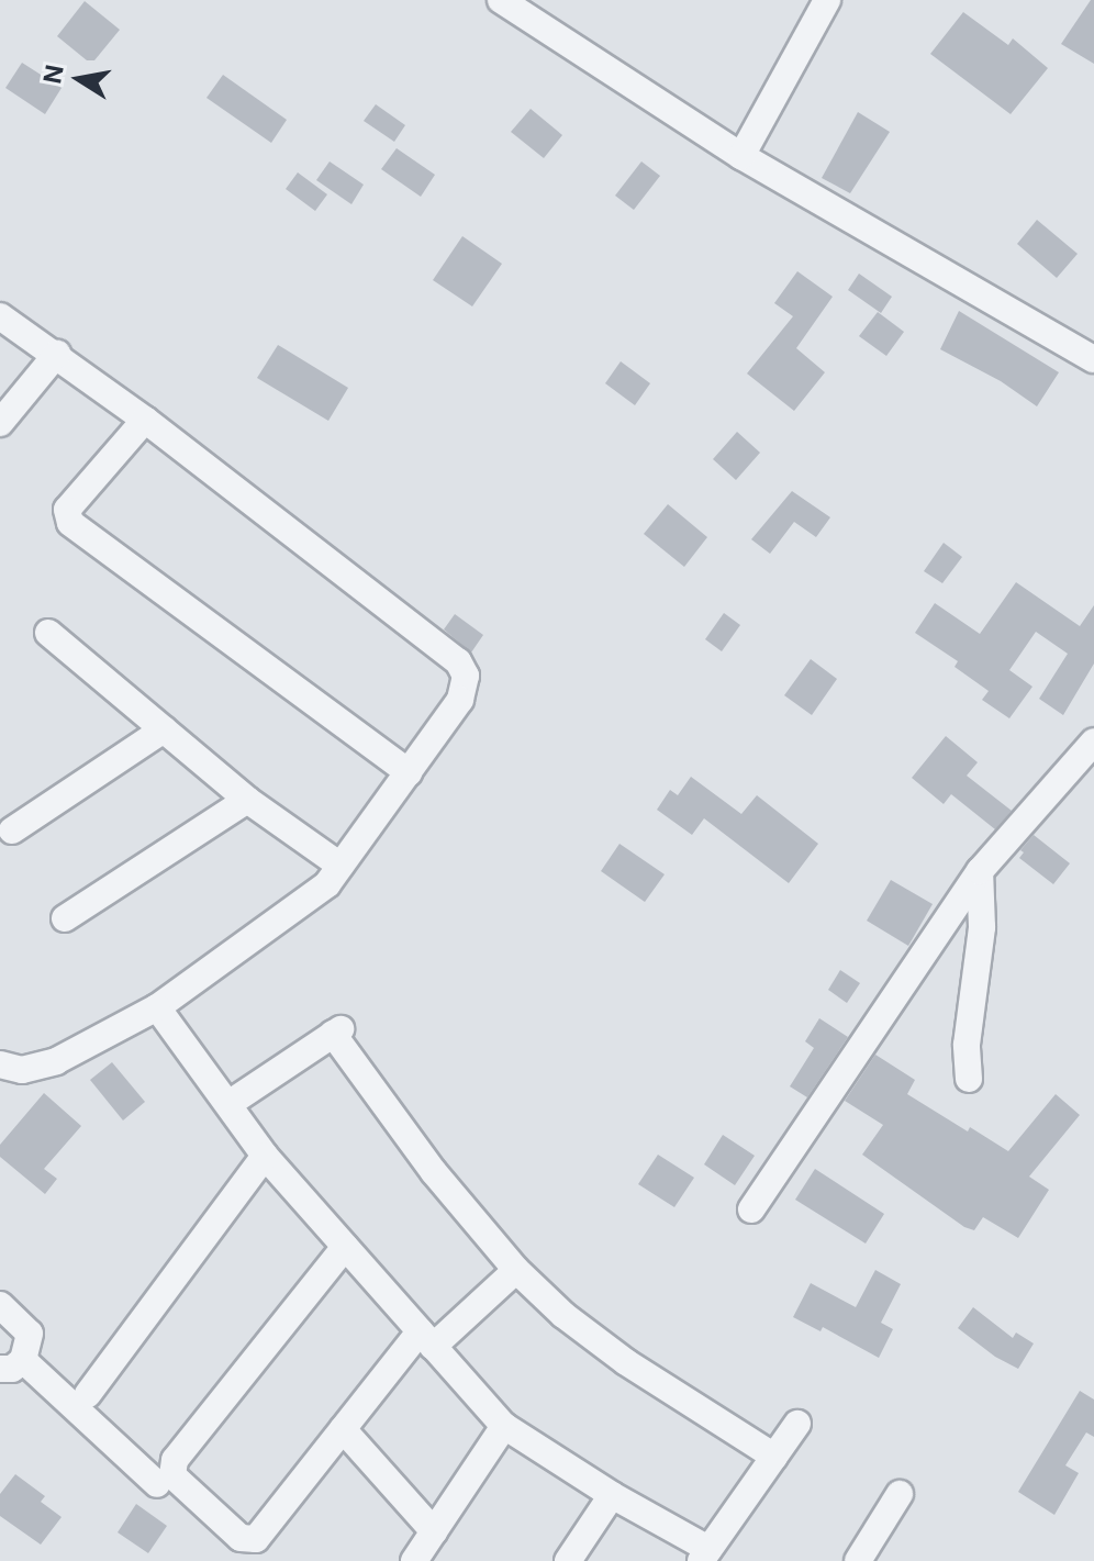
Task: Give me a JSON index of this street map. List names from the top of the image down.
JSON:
{
  "north": "left"
}
